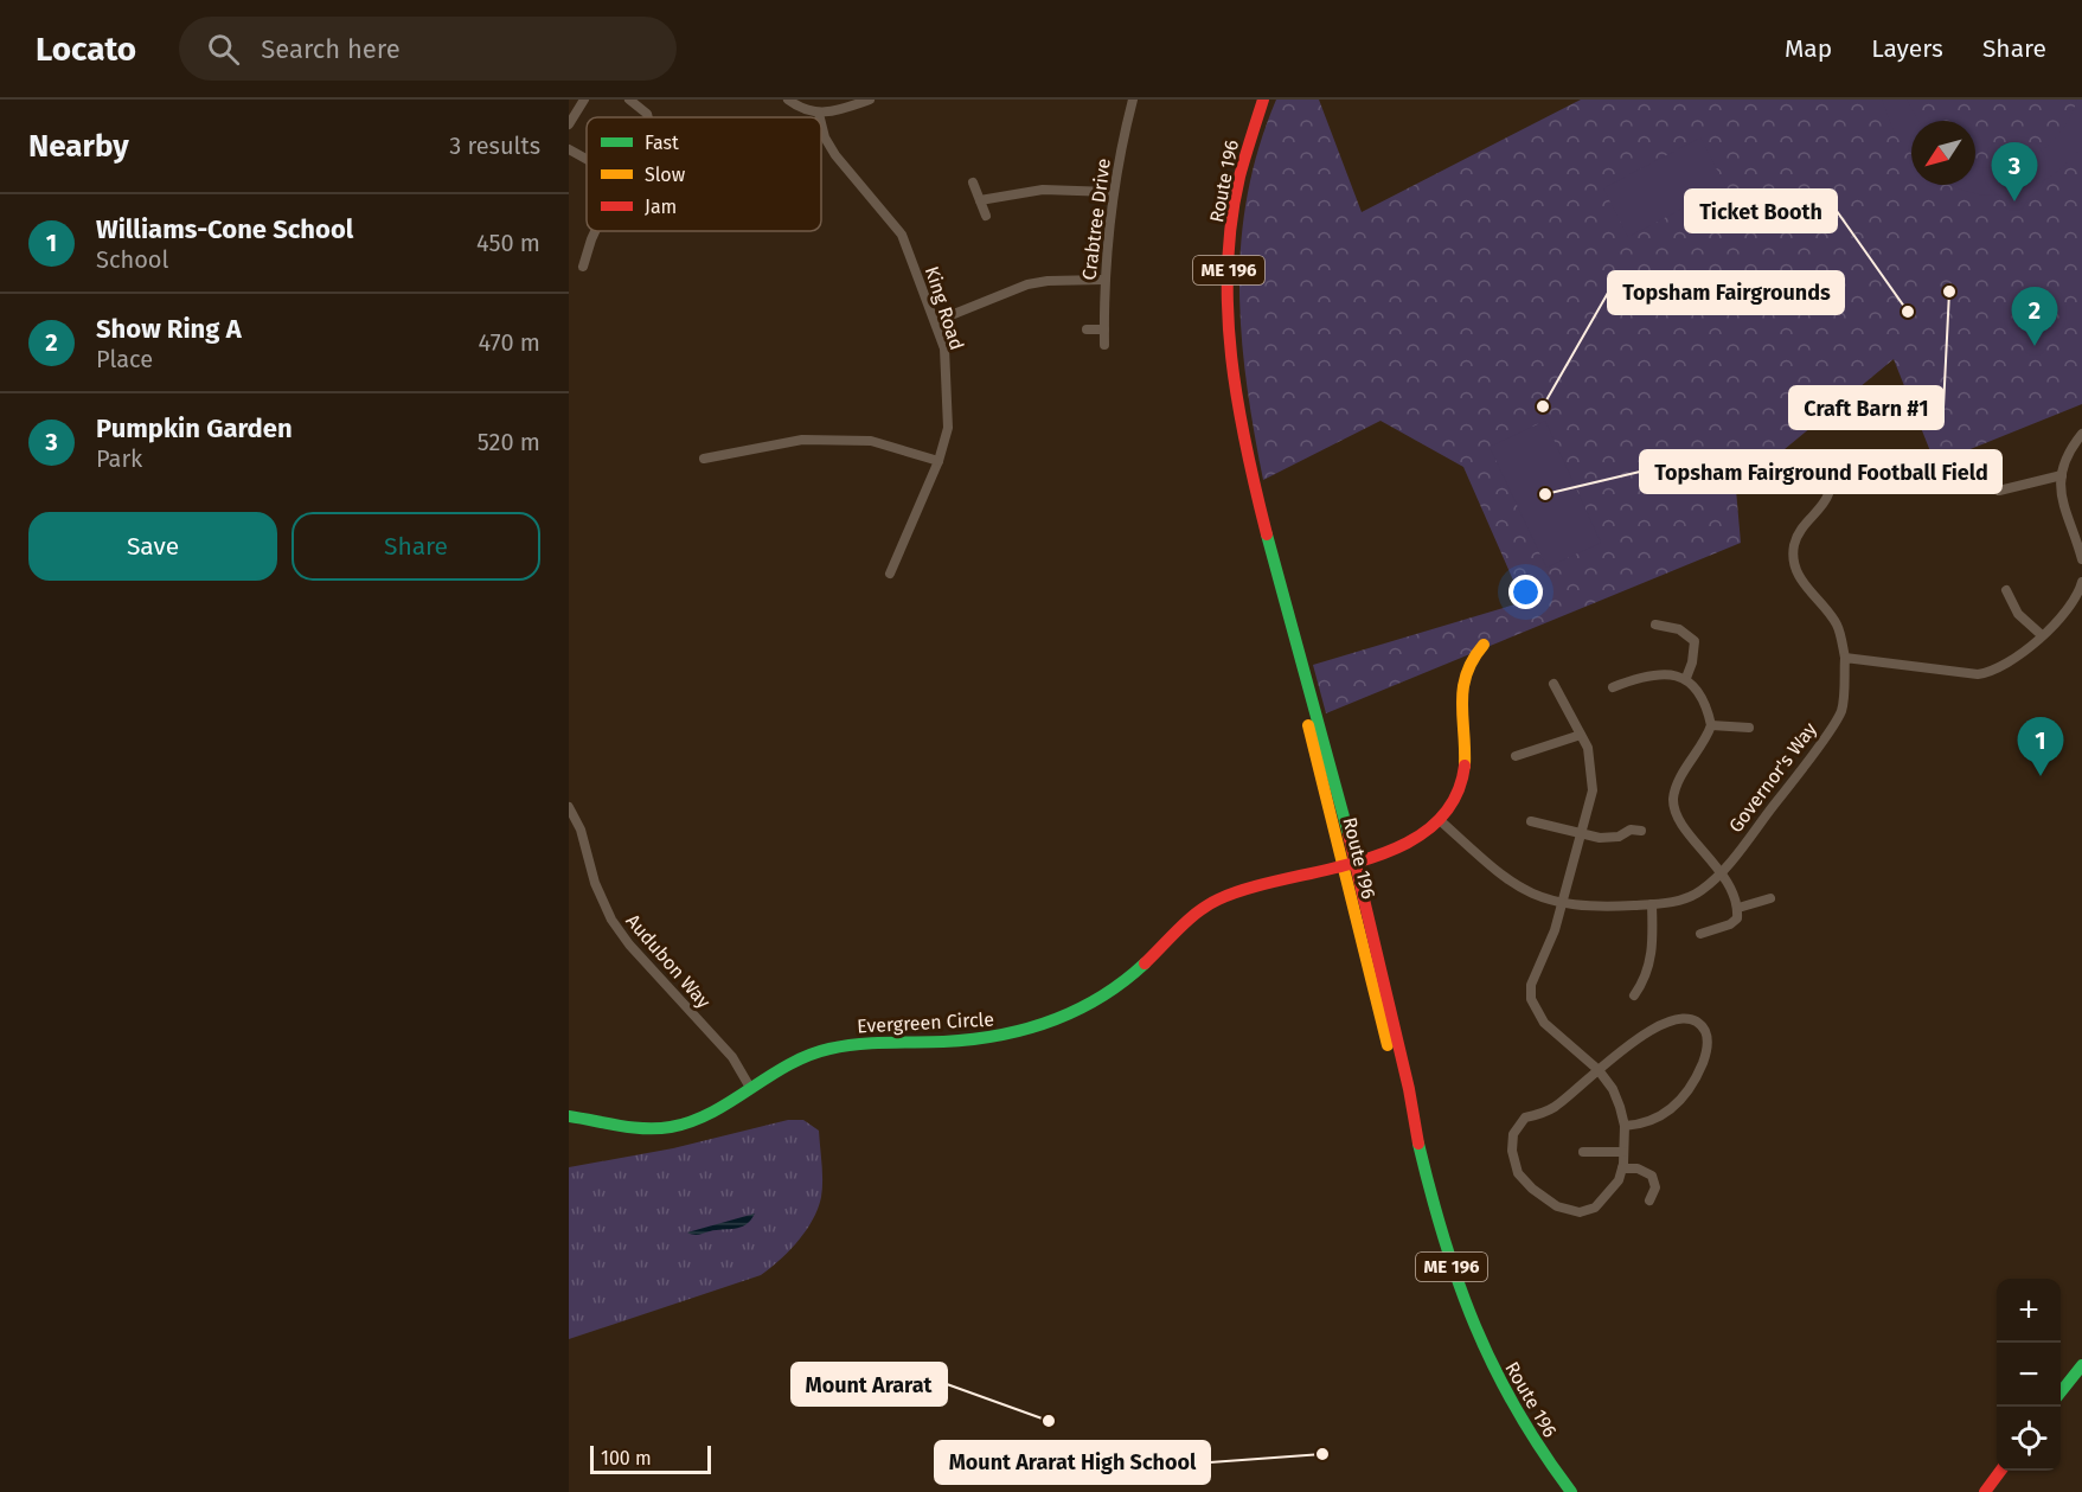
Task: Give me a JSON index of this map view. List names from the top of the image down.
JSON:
{
  "streets": {
    "main road": ["Route 196", "ME 196", "Evergreen Circle"],
    "street": [
      "Crabtree Drive",
      "King Road",
      "Governor's Way",
      "Audubon Way"
    ]
  },
  "crossings": [
    ["Route 196", "Evergreen Circle"],
    ["Governor's Way", "Evergreen Circle"],
    ["Audubon Way", "Evergreen Circle"]
  ],
  "places": [
    "Craft Barn #1",
    "Ticket Booth",
    "Topsham Fairgrounds",
    "Topsham Fairground Football Field",
    "Mount Ararat",
    "Mount Ararat High School"
  ],
  "legend": ["Fast", "Slow", "Jam"],
  "scale_bar": "100 m",
  "north": "bottom left",
  "page": {
    "header": "Locato",
    "search": "Search here",
    "nav": ["Map", "Layers", "Share"],
    "heading": ["Nearby", "3 results"],
    "pins": ["3", "2", "1"],
    "list": [
      {
        "mark": "1",
        "name": "Williams-Cone School",
        "note": "School",
        "value": "450 m"
      },
      {
        "mark": "2",
        "name": "Show Ring A",
        "note": "Place",
        "value": "470 m"
      },
      {
        "mark": "3",
        "name": "Pumpkin Garden",
        "note": "Park",
        "value": "520 m"
      }
    ],
    "buttons": ["Save", "Share"],
    "map_buttons": ["+", "−"],
    "scale": "100 m"
  }
}
